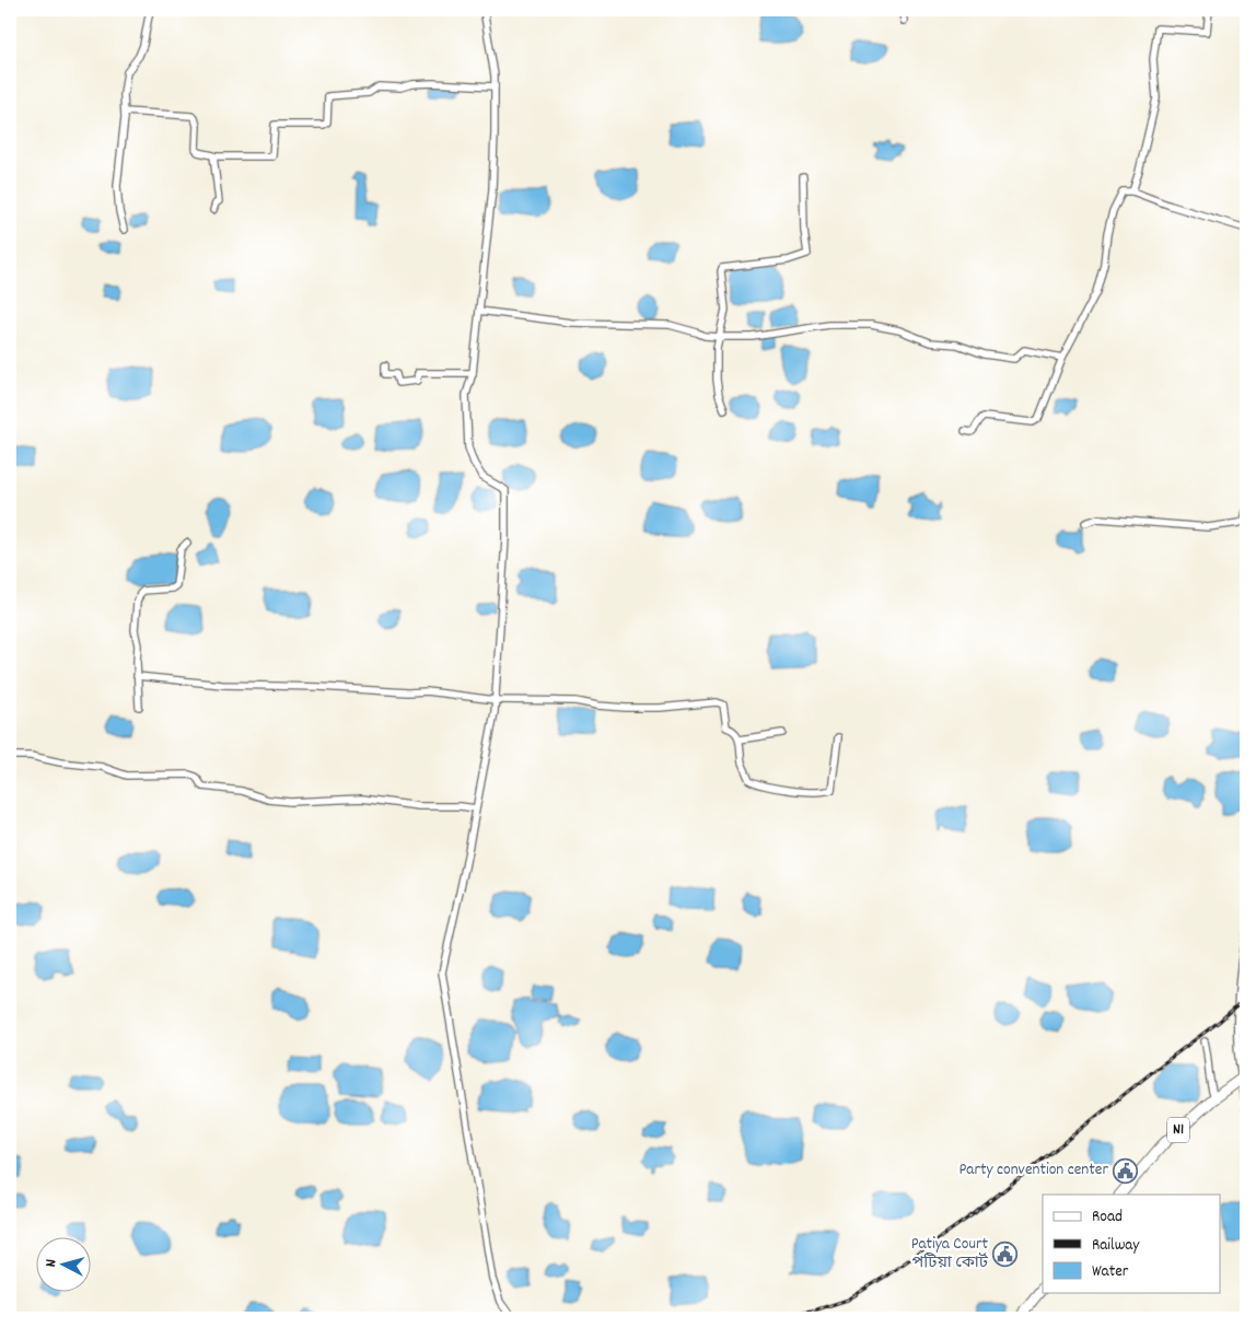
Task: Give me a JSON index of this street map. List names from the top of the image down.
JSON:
{
  "streets": {
    "highway": ["N1"]
  },
  "places": {
    "public building": ["Party convention center", "Patiya Court পটিয়া কোর্ট"]
  },
  "legend": ["Road", "Railway", "Water"],
  "north": "left"
}
